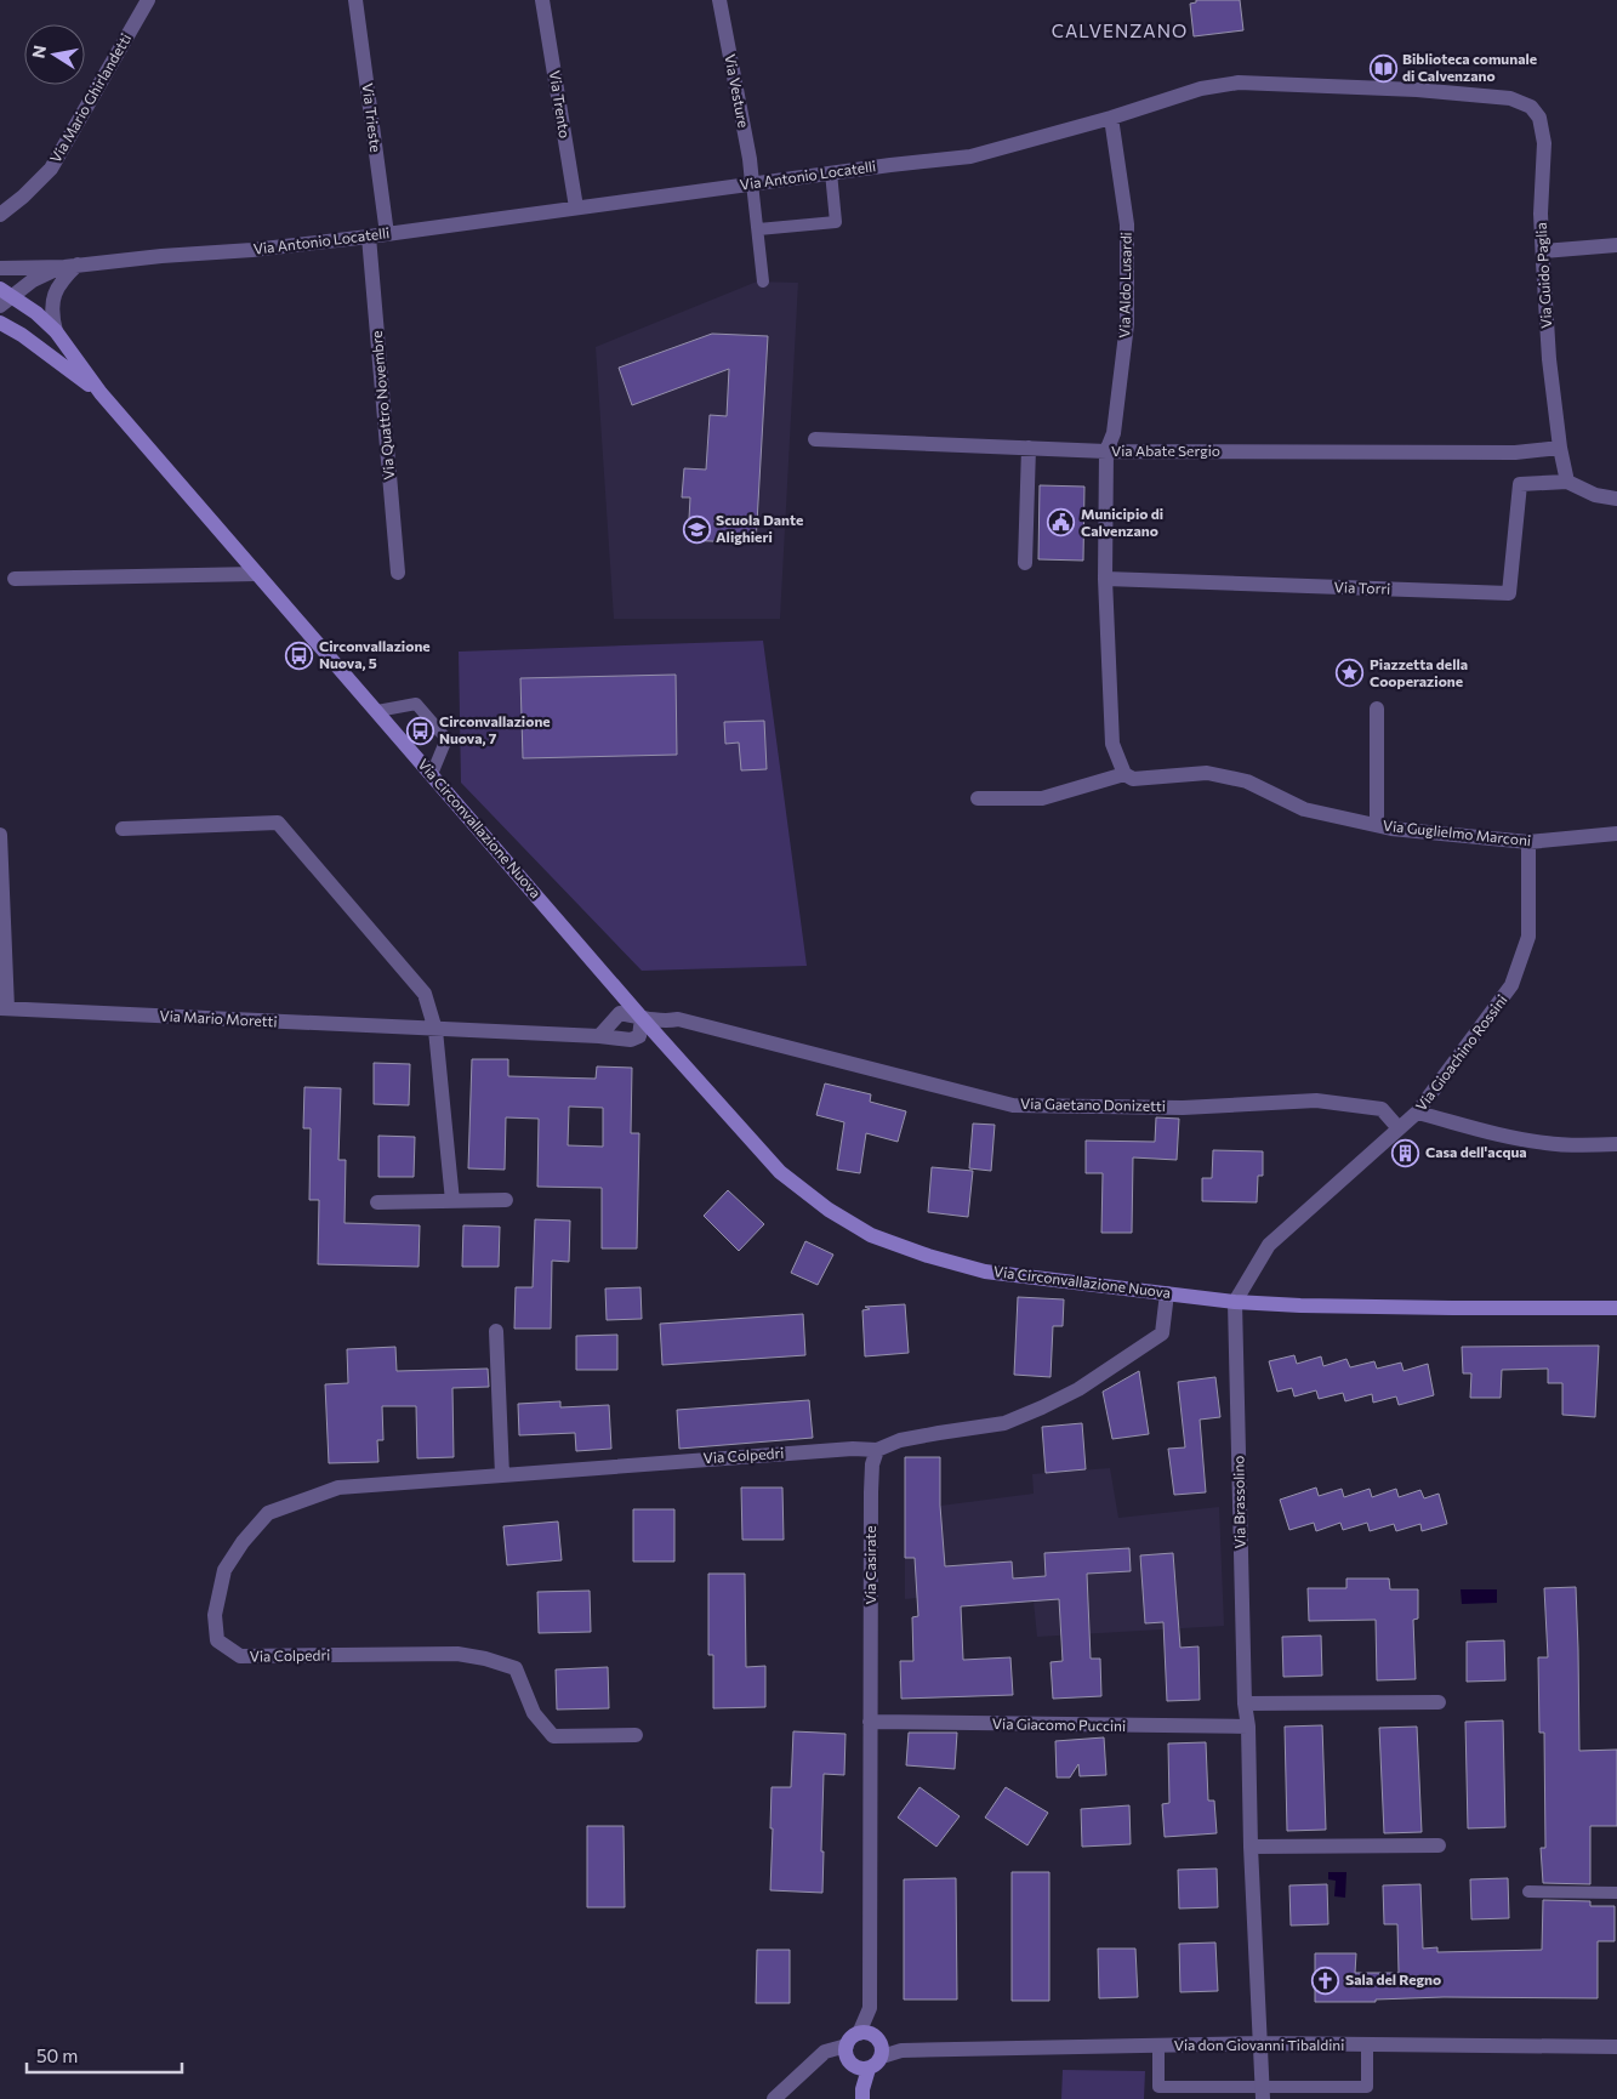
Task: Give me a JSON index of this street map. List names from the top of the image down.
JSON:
{
  "streets": {
    "main road": ["Via Circonvallazione Nuova", "Via Casirate"],
    "street": [
      "Via Vesture",
      "Via Mario Ghirlandetti",
      "Via Trento",
      "Via Trieste",
      "Via Antonio Locatelli",
      "Via Guido Paglia",
      "Via Aldo Lusardi",
      "Via Quattro Novembre",
      "Via Abate Sergio",
      "Via Torri",
      "Via Guglielmo Marconi",
      "Via Mario Moretti",
      "Via Gioachino Rossini",
      "Via Gaetano Donizetti",
      "Via Colpedri",
      "Via Brassolino",
      "Via Giacomo Puccini",
      "Via don Giovanni Tibaldini"
    ]
  },
  "crossings": [
    ["Via Vesture", "Via Antonio Locatelli"],
    ["Via Trento", "Via Antonio Locatelli"],
    ["Via Trieste", "Via Antonio Locatelli"],
    ["Via Antonio Locatelli", "Via Guido Paglia"],
    ["Via Antonio Locatelli", "Via Aldo Lusardi"],
    ["Via Antonio Locatelli", "Via Quattro Novembre"],
    ["Via Guido Paglia", "Via Abate Sergio"],
    ["Via Guido Paglia", "Via Torri"],
    ["Via Aldo Lusardi", "Via Abate Sergio"],
    ["Via Aldo Lusardi", "Via Torri"],
    ["Via Circonvallazione Nuova", "Via Gioachino Rossini"],
    ["Via Circonvallazione Nuova", "Via Gaetano Donizetti"],
    ["Via Circonvallazione Nuova", "Via Brassolino"],
    ["Via Guglielmo Marconi", "Via Gioachino Rossini"],
    ["Via Gioachino Rossini", "Via Gaetano Donizetti"],
    ["Via Gioachino Rossini", "Via Brassolino"],
    ["Via Colpedri", "Via Casirate"],
    ["Via Brassolino", "Via Giacomo Puccini"],
    ["Via Brassolino", "Via don Giovanni Tibaldini"],
    ["Via Casirate", "Via Giacomo Puccini"],
    ["Via Casirate", "Via don Giovanni Tibaldini"]
  ],
  "districts": ["CALVENZANO"],
  "places": {
    "library": ["Biblioteca comunale di Calvenzano"],
    "public building": ["Municipio di Calvenzano"],
    "school or university": ["Scuola Dante Alighieri"],
    "bus stop": ["Circonvallazione Nuova, 5", "Circonvallazione Nuova, 7"],
    "place": ["Piazzetta della Cooperazione"],
    "building": ["Casa dell'acqua"],
    "church": ["Sala del Regno"]
  },
  "scale_bar": "50 m",
  "north": "left"
}
